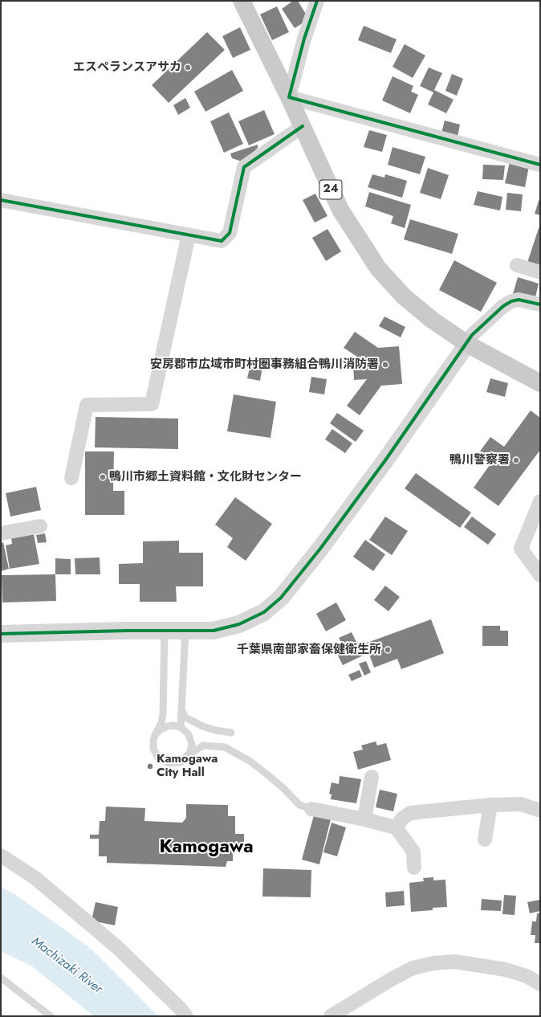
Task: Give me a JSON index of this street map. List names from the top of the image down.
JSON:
{
  "streets": {
    "main road": ["24"]
  },
  "districts": ["Kamogawa"],
  "water": ["Machizaki River"],
  "places": [
    "エスペランスアサカ",
    "安房郡市広域市町村圏事務組合鴨川消防署",
    "鴨川警察署",
    "鴨川市郷土資料館・文化財センター",
    "千葉県南部家畜保健衛生所",
    "Kamogawa City Hall"
  ]
}
